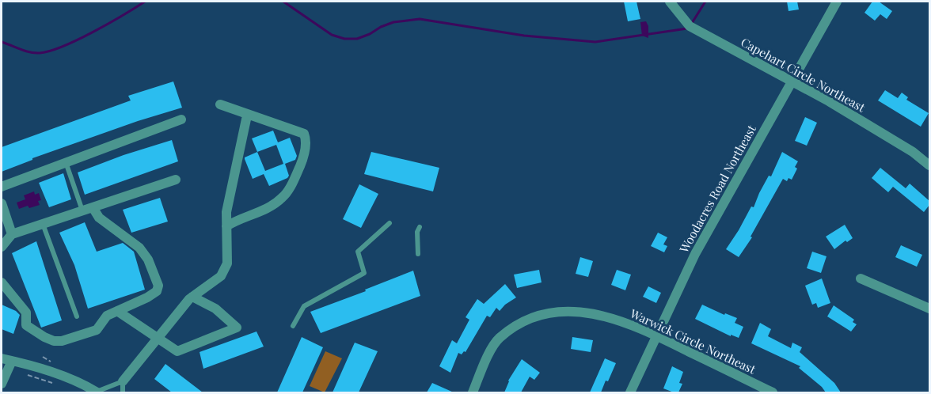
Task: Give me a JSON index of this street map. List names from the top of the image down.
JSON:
{
  "streets": {
    "street": ["Capehart Circle Northeast", "Woodacres Road Northeast", "Warwick Circle Northeast"]
  },
  "crossings": [
    ["Capehart Circle Northeast", "Woodacres Road Northeast"],
    ["Woodacres Road Northeast", "Warwick Circle Northeast"]
  ]
}
